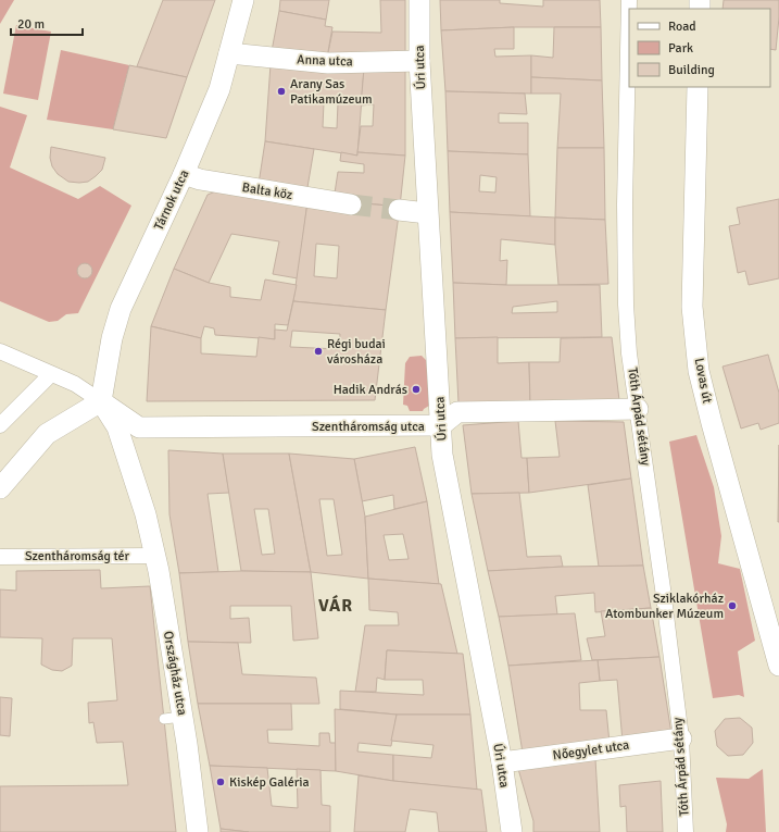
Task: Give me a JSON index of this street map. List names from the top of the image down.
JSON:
{
  "streets": {
    "street": [
      "Anna utca",
      "Úri utca",
      "Balta köz",
      "Tárnok utca",
      "Lovas út",
      "Tóth Árpád sétány",
      "Szentháromság utca",
      "Szentháromság tér",
      "Országház utca",
      "Nőegylet utca"
    ]
  },
  "crossings": [
    ["Anna utca", "Úri utca"],
    ["Anna utca", "Tárnok utca"],
    ["Úri utca", "Szentháromság utca"],
    ["Úri utca", "Nőegylet utca"],
    ["Balta köz", "Tárnok utca"],
    ["Tárnok utca", "Szentháromság utca"],
    ["Tárnok utca", "Országház utca"],
    ["Tóth Árpád sétány", "Szentháromság utca"],
    ["Tóth Árpád sétány", "Nőegylet utca"],
    ["Szentháromság utca", "Országház utca"],
    ["Szentháromság tér", "Országház utca"]
  ],
  "districts": ["VÁR"],
  "places": [
    "Arany Sas Patikamúzeum",
    "Régi budai városháza",
    "Hadik András",
    "Sziklakórház Atombunker Múzeum",
    "Kiskép Galéria"
  ],
  "legend": ["Road", "Park", "Building"],
  "scale_bar": "20 m"
}
